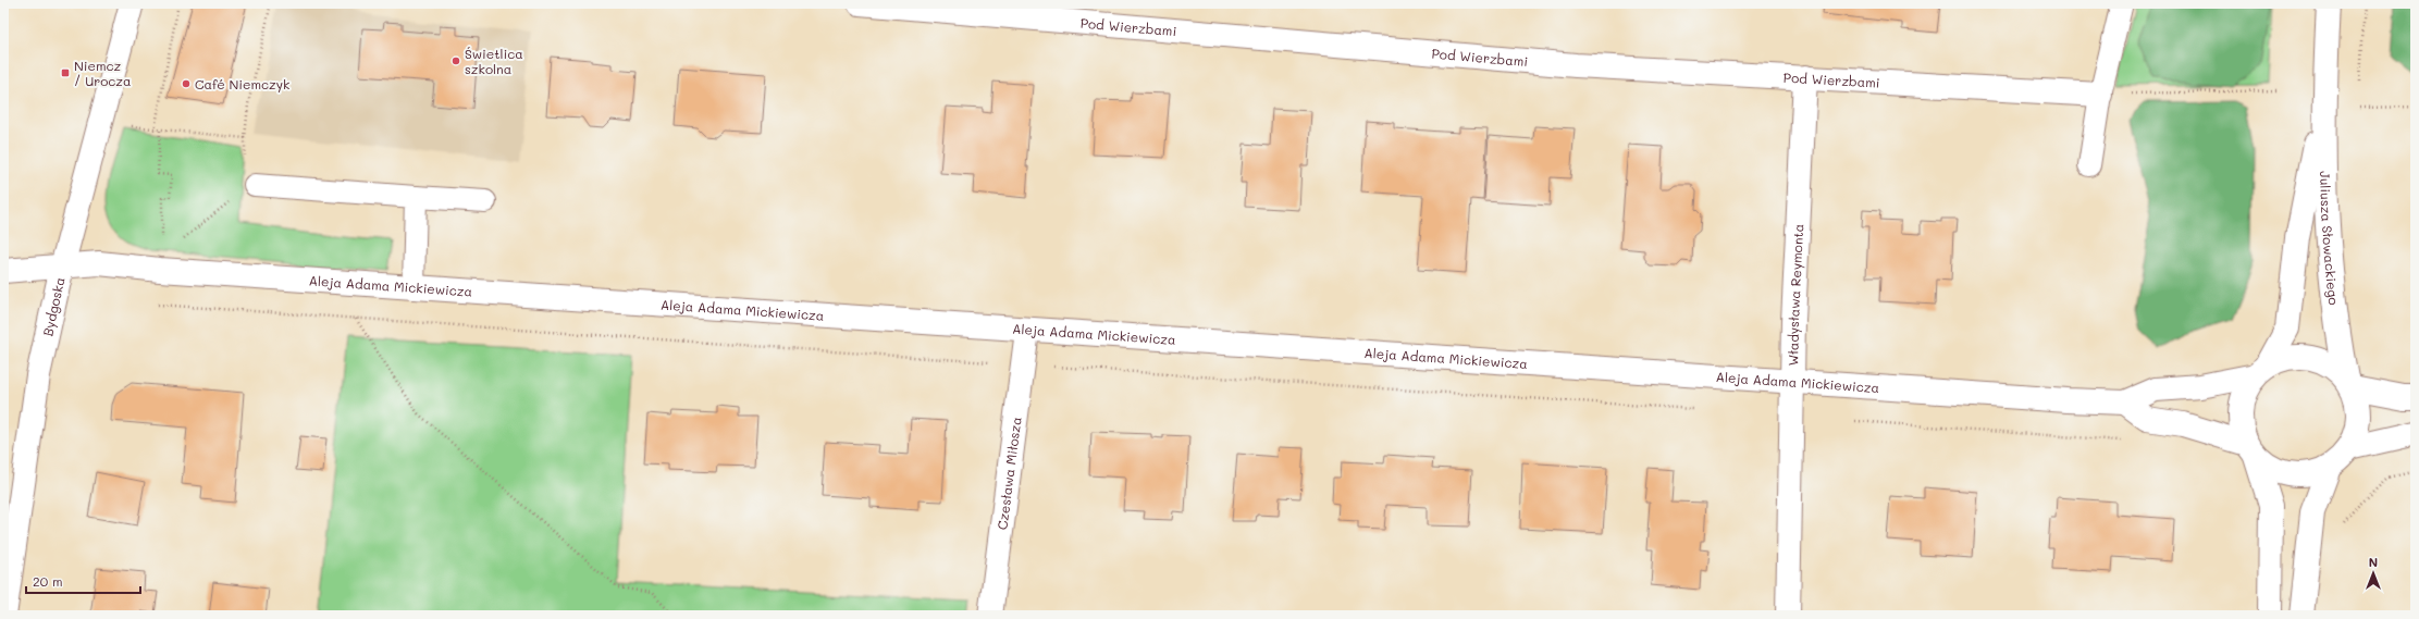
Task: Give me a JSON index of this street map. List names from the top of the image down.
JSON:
{
  "streets": {
    "street": [
      "Pod Wierzbami",
      "Juliusza Słowackiego",
      "Aleja Adama Mickiewicza",
      "Władysława Reymonta",
      "Bydgoska",
      "Czesława Miłosza"
    ]
  },
  "crossings": [
    ["Pod Wierzbami", "Władysława Reymonta"],
    ["Juliusza Słowackiego", "Aleja Adama Mickiewicza"],
    ["Aleja Adama Mickiewicza", "Władysława Reymonta"],
    ["Aleja Adama Mickiewicza", "Bydgoska"],
    ["Aleja Adama Mickiewicza", "Czesława Miłosza"]
  ],
  "places": {
    "other": ["Świetlica szkolna", "Café Niemczyk"],
    "transit": ["Niemcz / Urocza"]
  },
  "scale_bar": "20 m",
  "north": "top"
}
